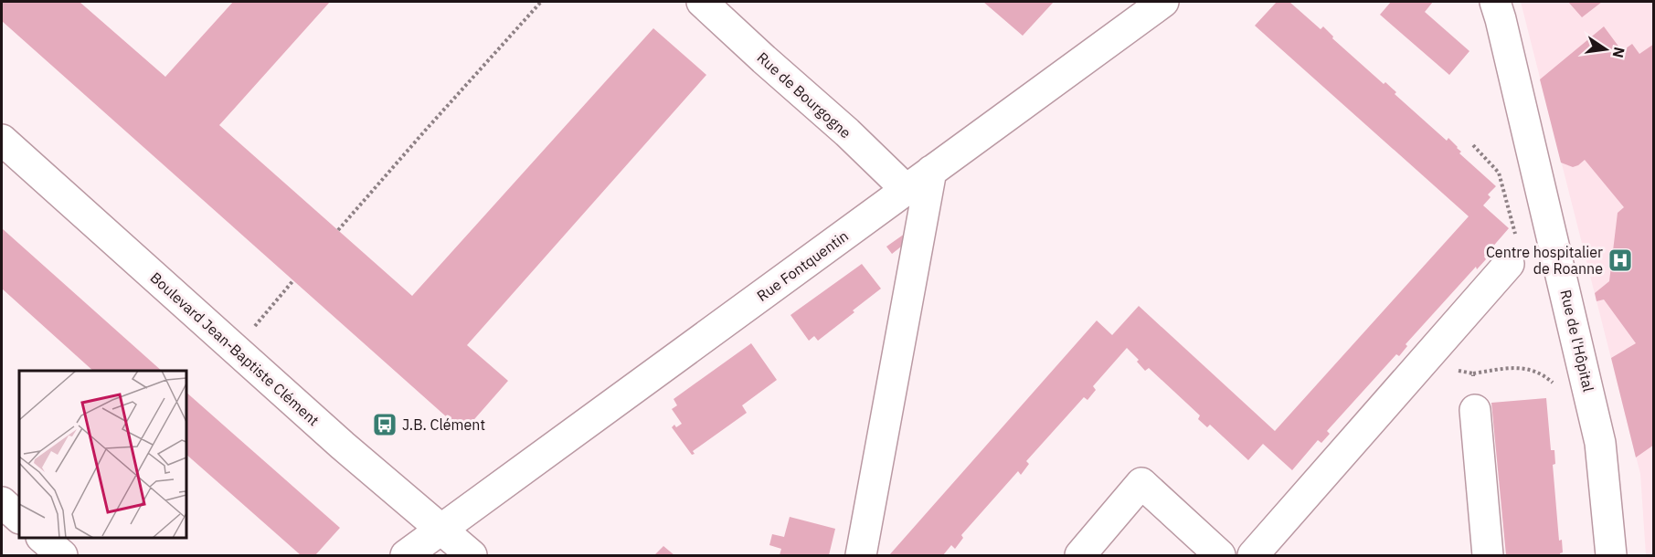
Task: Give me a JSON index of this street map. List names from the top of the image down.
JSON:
{
  "streets": {
    "street": [
      "Rue de Bourgogne",
      "Rue Fontquentin",
      "Rue de l'Hôpital",
      "Boulevard Jean-Baptiste Clément"
    ]
  },
  "crossings": [
    ["Rue de Bourgogne", "Rue Fontquentin"],
    ["Rue Fontquentin", "Boulevard Jean-Baptiste Clément"]
  ],
  "places": {
    "hospital": ["Centre hospitalier de Roanne"],
    "bus stop": ["J.B. Clément"]
  },
  "north": "right"
}
